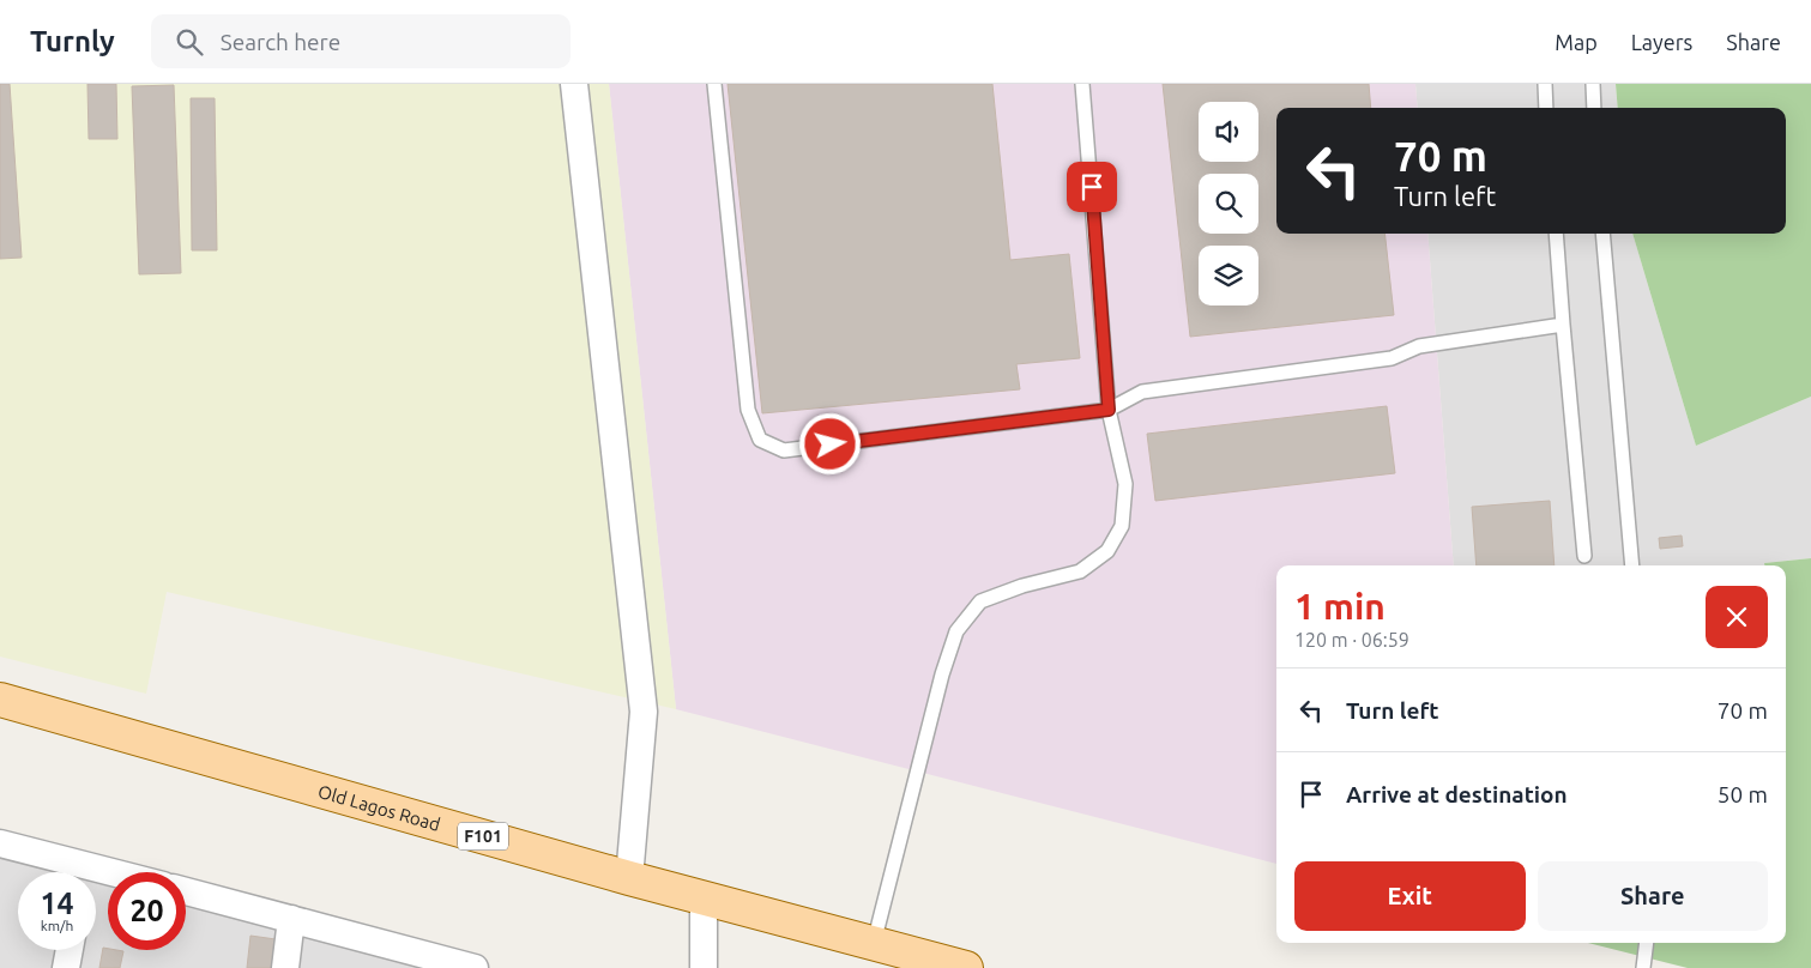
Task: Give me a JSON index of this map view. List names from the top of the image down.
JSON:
{
  "streets": {
    "main road": ["Old Lagos Road", "F101"]
  },
  "page": {
    "header": "Turnly",
    "search": "Search here",
    "nav": ["Map", "Layers", "Share"],
    "turn": ["70 m", "Turn left"],
    "heading": ["1 min", "120 m · 06:59"],
    "list": [
      {
        "name": "Turn left",
        "value": "70 m"
      },
      {
        "name": "Arrive at destination",
        "value": "50 m"
      }
    ],
    "buttons": ["Exit", "Share"],
    "speed": "14 km/h",
    "limit": "20"
  }
}
